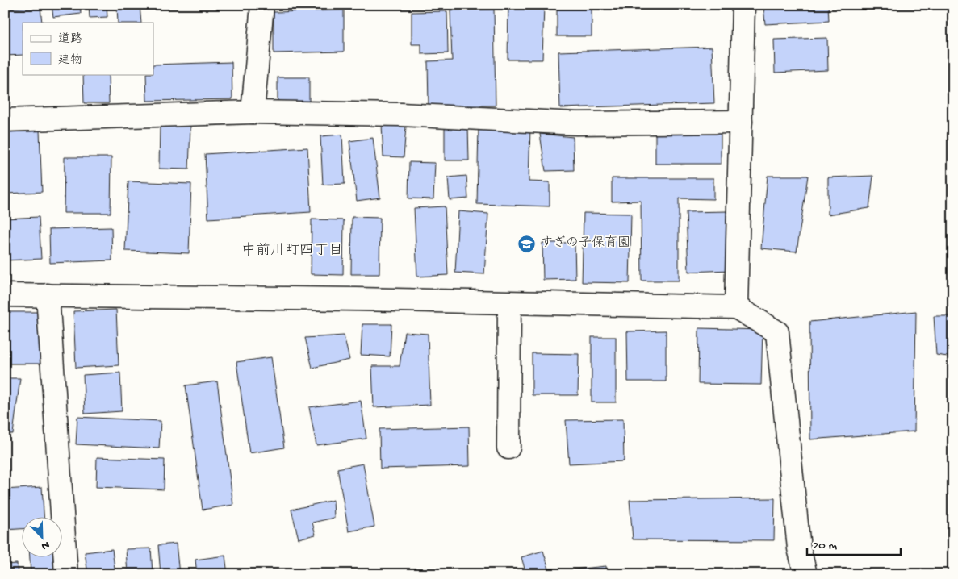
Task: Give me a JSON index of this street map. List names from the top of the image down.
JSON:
{
  "districts": ["中前川町四丁目"],
  "places": {
    "school or university": ["すぎの子保育園"]
  },
  "legend": ["道路", "建物"],
  "scale_bar": "20 m",
  "north": "bottom right"
}
